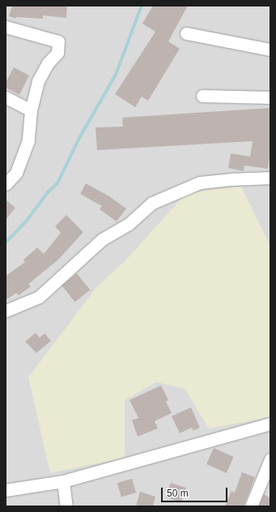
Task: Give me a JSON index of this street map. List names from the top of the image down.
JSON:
{
  "scale_bar": "50 m"
}
